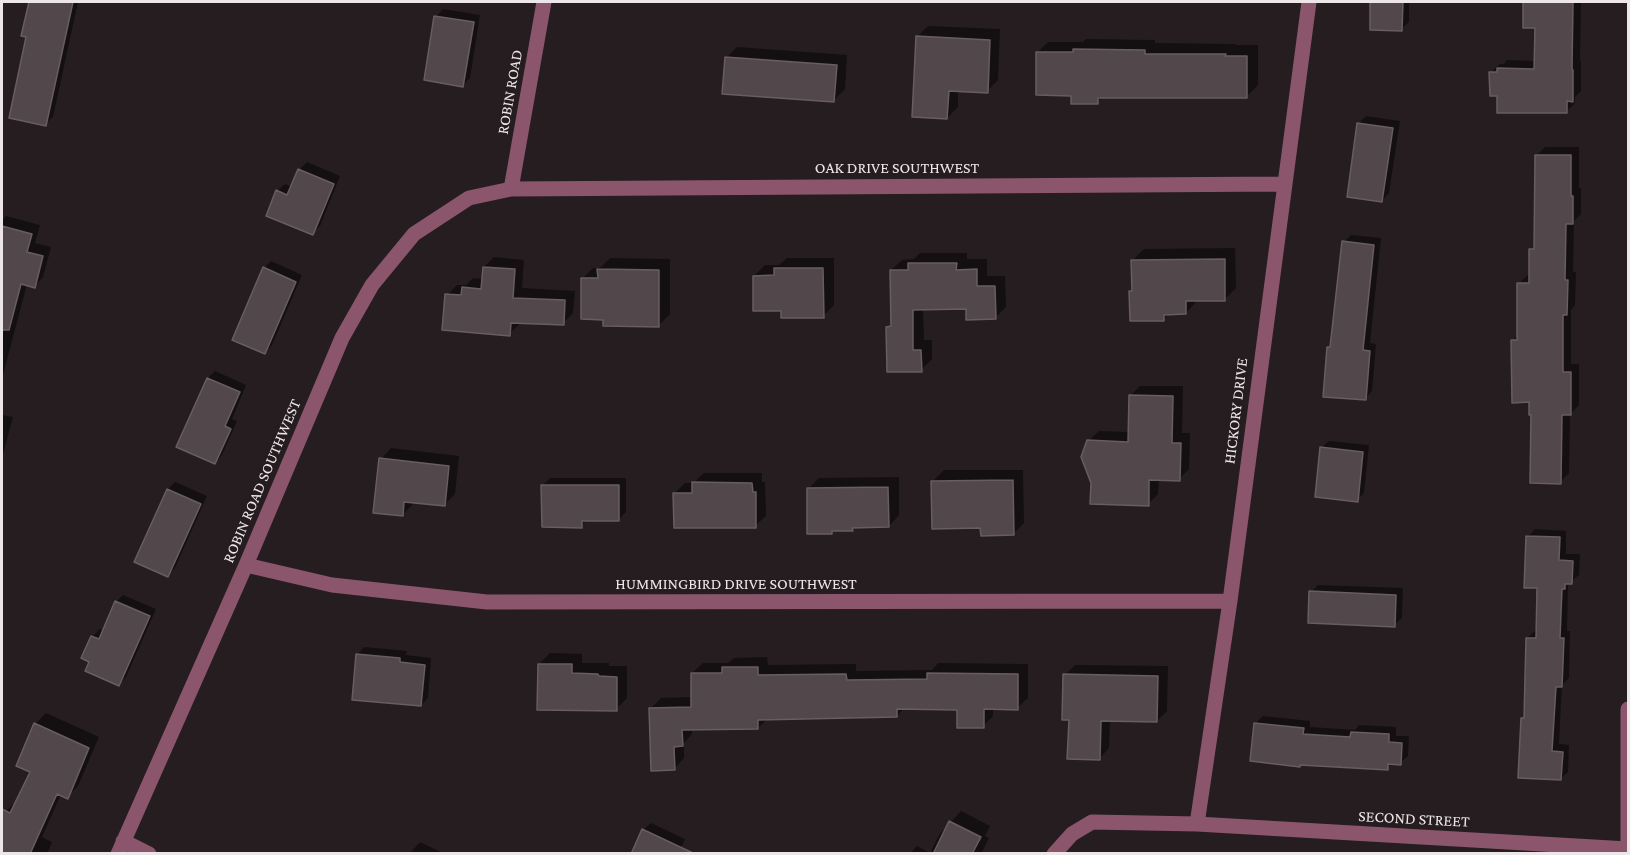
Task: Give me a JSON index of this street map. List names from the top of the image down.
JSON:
{
  "streets": {
    "street": [
      "ROBIN ROAD",
      "OAK DRIVE SOUTHWEST",
      "HICKORY DRIVE",
      "ROBIN ROAD SOUTHWEST",
      "HUMMINGBIRD DRIVE SOUTHWEST",
      "SECOND STREET"
    ]
  },
  "crossings": [
    ["ROBIN ROAD", "OAK DRIVE SOUTHWEST"],
    ["ROBIN ROAD", "ROBIN ROAD SOUTHWEST"],
    ["OAK DRIVE SOUTHWEST", "HICKORY DRIVE"],
    ["OAK DRIVE SOUTHWEST", "ROBIN ROAD SOUTHWEST"],
    ["HICKORY DRIVE", "HUMMINGBIRD DRIVE SOUTHWEST"],
    ["HICKORY DRIVE", "SECOND STREET"],
    ["ROBIN ROAD SOUTHWEST", "HUMMINGBIRD DRIVE SOUTHWEST"]
  ]
}
